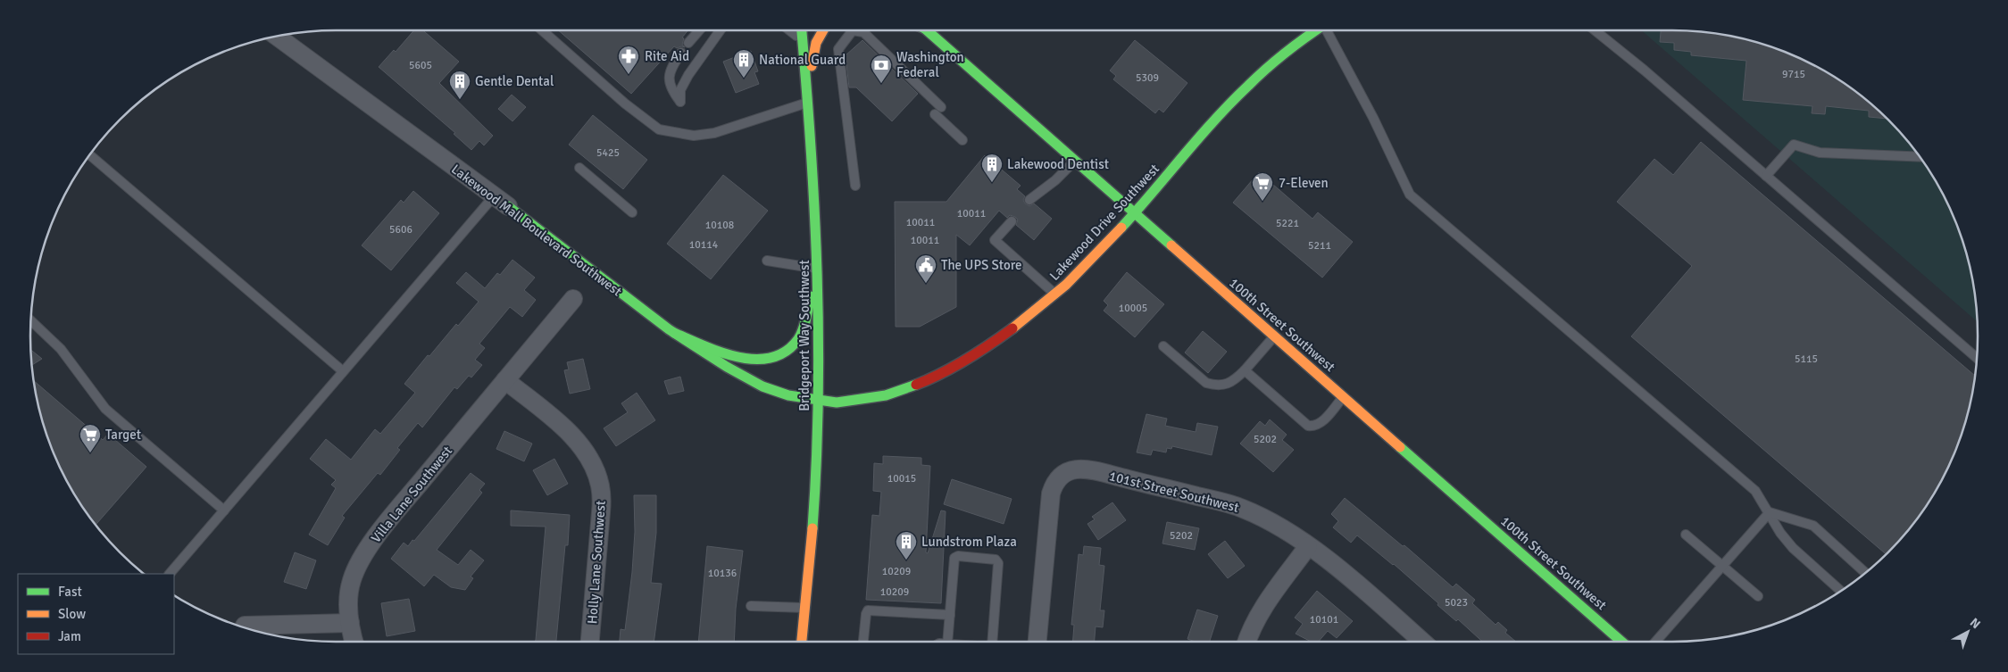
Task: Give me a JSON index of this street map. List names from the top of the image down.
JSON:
{
  "streets": {
    "main road": [
      "Lakewood Drive Southwest",
      "Lakewood Mall Boulevard Southwest",
      "100th Street Southwest",
      "Bridgeport Way Southwest"
    ],
    "street": ["101st Street Southwest", "Villa Lane Southwest", "Holly Lane Southwest"]
  },
  "crossings": [
    ["Lakewood Drive Southwest", "Lakewood Mall Boulevard Southwest"],
    ["Lakewood Drive Southwest", "100th Street Southwest"],
    ["Lakewood Drive Southwest", "Bridgeport Way Southwest"],
    ["Lakewood Mall Boulevard Southwest", "Bridgeport Way Southwest"],
    ["Villa Lane Southwest", "Holly Lane Southwest"]
  ],
  "places": {
    "pharmacy": ["Rite Aid"],
    "building": [
      "National Guard",
      "Gentle Dental",
      "Lakewood Dentist",
      "Lundstrom Plaza"
    ],
    "bank": ["Washington Federal"],
    "supermarket": ["7-Eleven", "Target"],
    "public building": ["The UPS Store"]
  },
  "house_numbers": [
    "5605",
    "9715",
    "5309",
    "5425",
    "10011",
    "10011",
    "5221",
    "10108",
    "5606",
    "10011",
    "10114",
    "5211",
    "10005",
    "5115",
    "5202",
    "10015",
    "5202",
    "10209",
    "10136",
    "10209",
    "5023",
    "10101"
  ],
  "legend": ["Fast", "Slow", "Jam"],
  "north": "top right"
}
